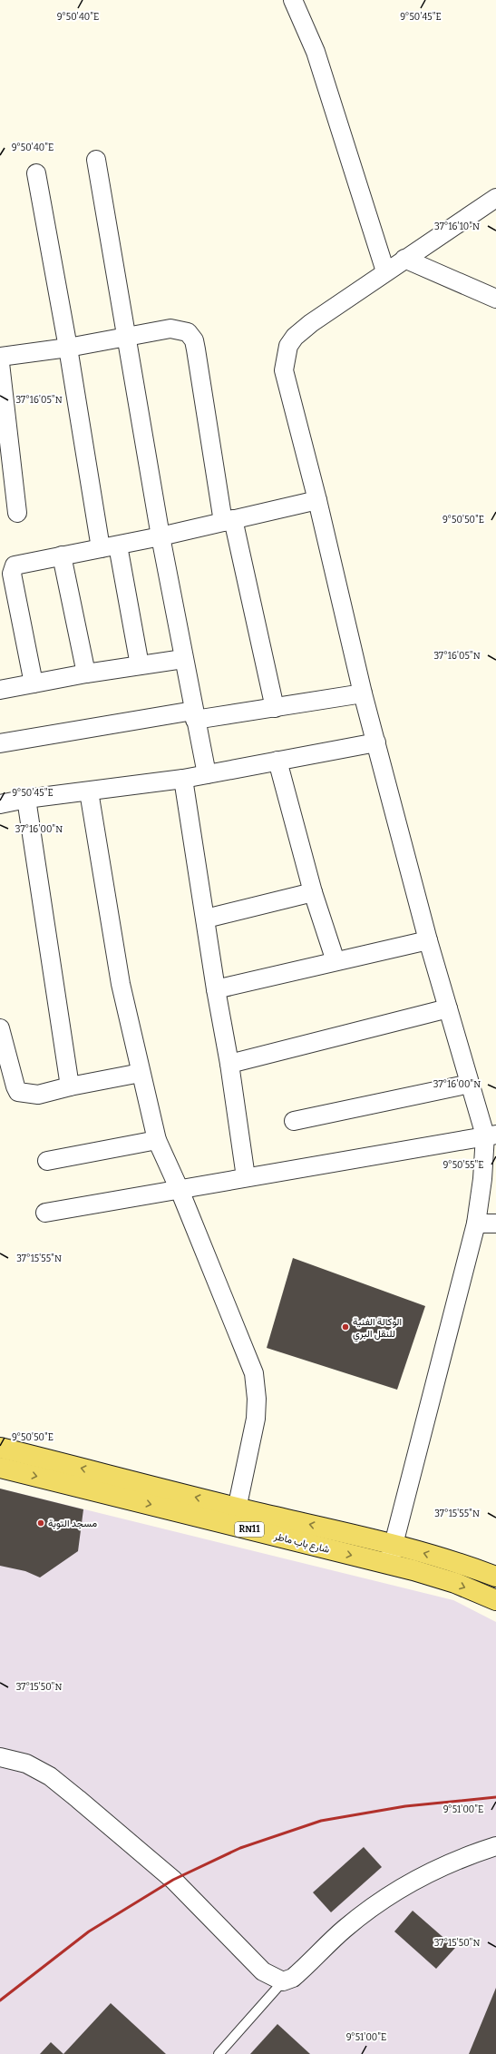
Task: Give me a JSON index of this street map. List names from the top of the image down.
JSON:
{
  "streets": {
    "main road": ["RN11", "شارع باب ماطر"]
  },
  "places": ["الوكالة الفنية للنقل البري", "مسجد التوبة"],
  "coordinates": [
    "9°50'40\"E",
    "9°50'45\"E",
    "37°16'10\"N",
    "37°16'05\"N",
    "9°50'50\"E",
    "37°16'00\"N",
    "9°50'55\"E",
    "37°15'55\"N",
    "37°15'50\"N",
    "9°51'00\"E"
  ]
}
